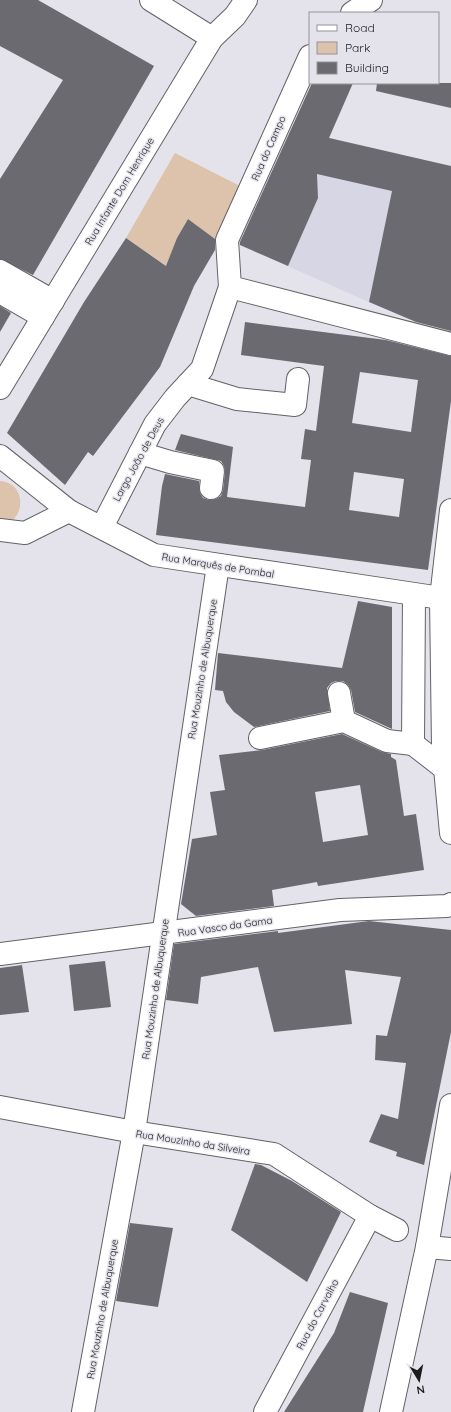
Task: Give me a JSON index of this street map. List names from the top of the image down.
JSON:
{
  "streets": {
    "street": [
      "Rua do Campo",
      "Rua Infante Dom Henrique",
      "Largo João de Deus",
      "Rua Marquês de Pombal",
      "Rua Mouzinho de Albuquerque",
      "Rua Vasco da Gama",
      "Rua Mouzinho da Silveira",
      "Rua do Carvalho"
    ]
  },
  "crossings": [
    ["Rua do Campo", "Largo João de Deus"],
    ["Largo João de Deus", "Rua Marquês de Pombal"],
    ["Rua Marquês de Pombal", "Rua Mouzinho de Albuquerque"],
    ["Rua Mouzinho de Albuquerque", "Rua Vasco da Gama"],
    ["Rua Mouzinho de Albuquerque", "Rua Mouzinho da Silveira"],
    ["Rua Mouzinho da Silveira", "Rua do Carvalho"]
  ],
  "legend": ["Road", "Park", "Building"],
  "north": "bottom"
}
